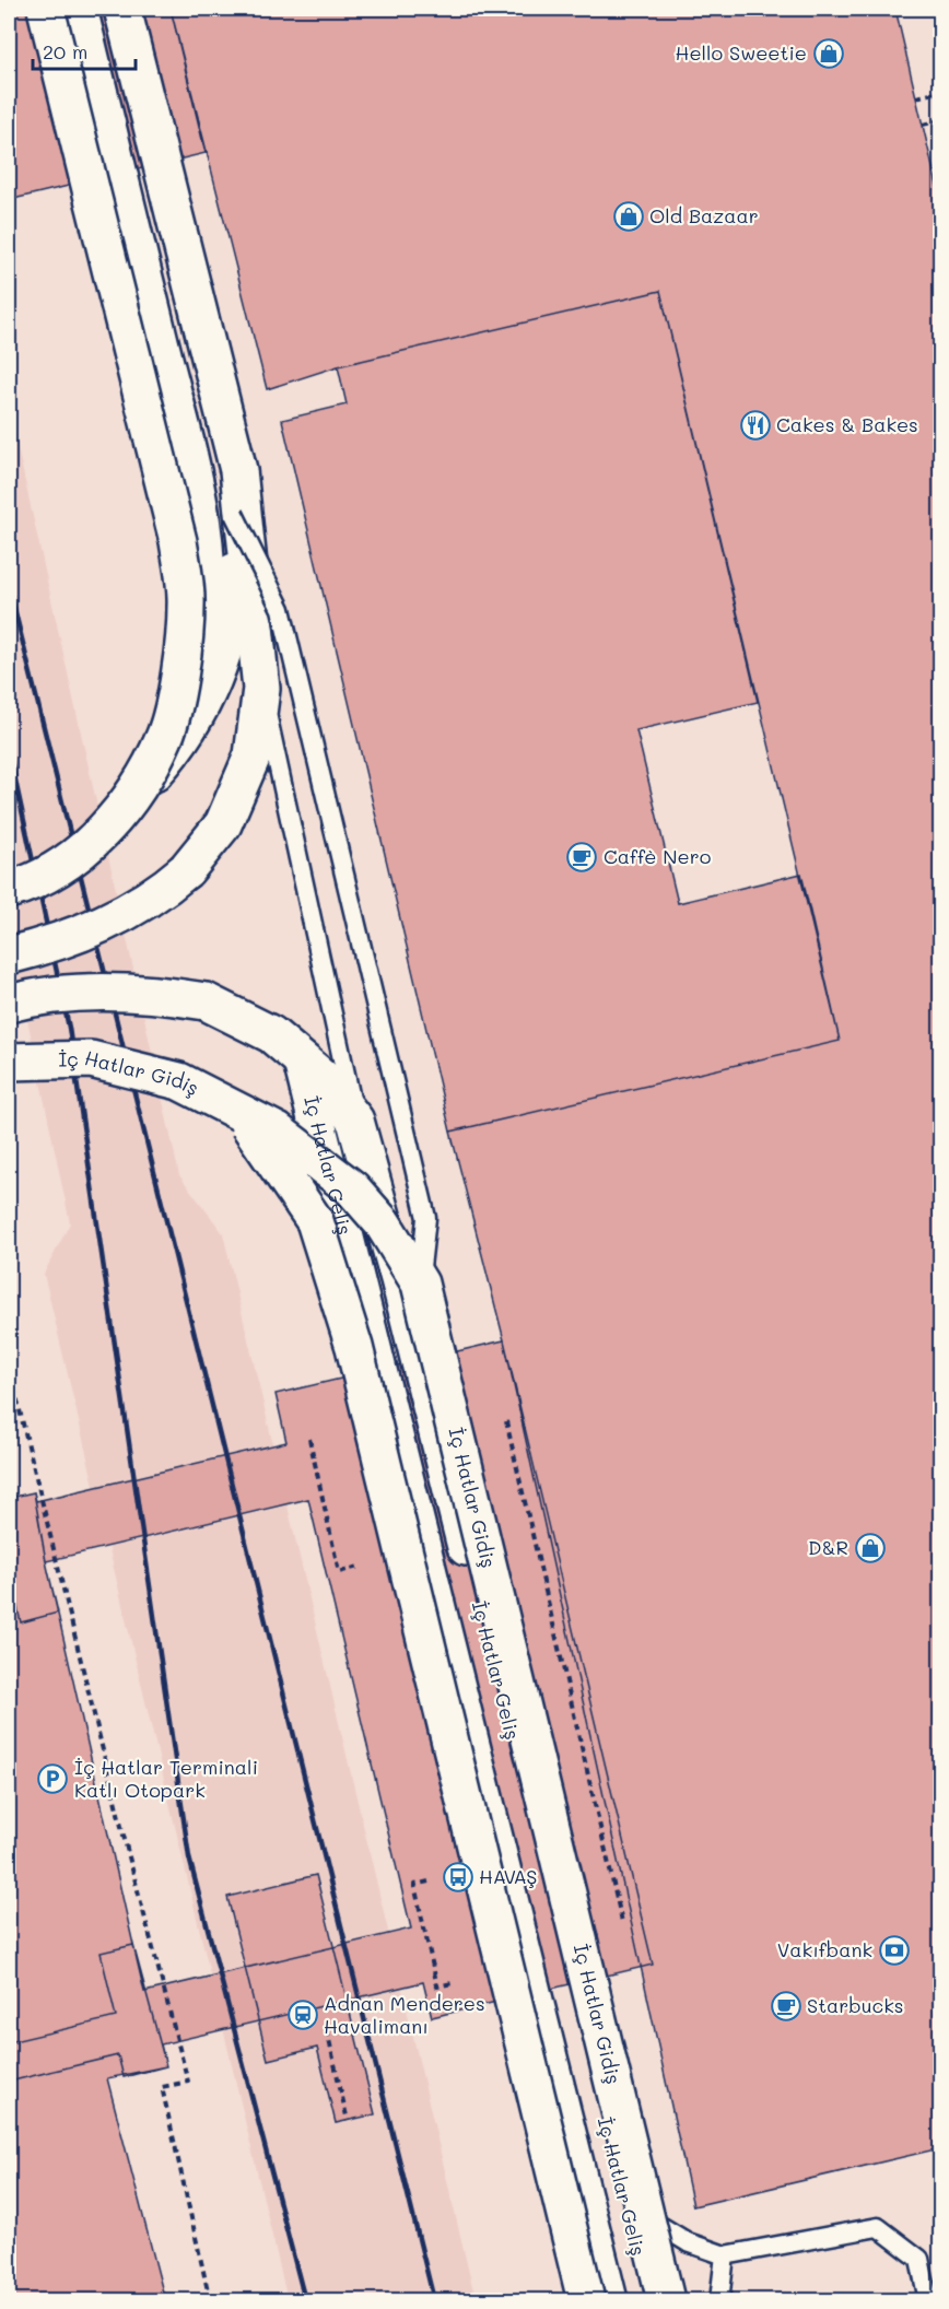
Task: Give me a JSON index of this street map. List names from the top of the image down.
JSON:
{
  "streets": {
    "street": ["İç Hatlar Gidiş", "İç Hatlar Geliş"]
  },
  "places": {
    "shop": ["Hello Sweetie", "Old Bazaar", "D&R"],
    "restaurant": ["Cakes & Bakes"],
    "cafe": ["Caffè Nero", "Starbucks"],
    "parking": ["İç Hatlar Terminali Katlı Otopark"],
    "bus stop": ["HAVAŞ"],
    "bank": ["Vakıfbank"],
    "station": ["Adnan Menderes Havalimanı"]
  },
  "scale_bar": "20 m"
}
